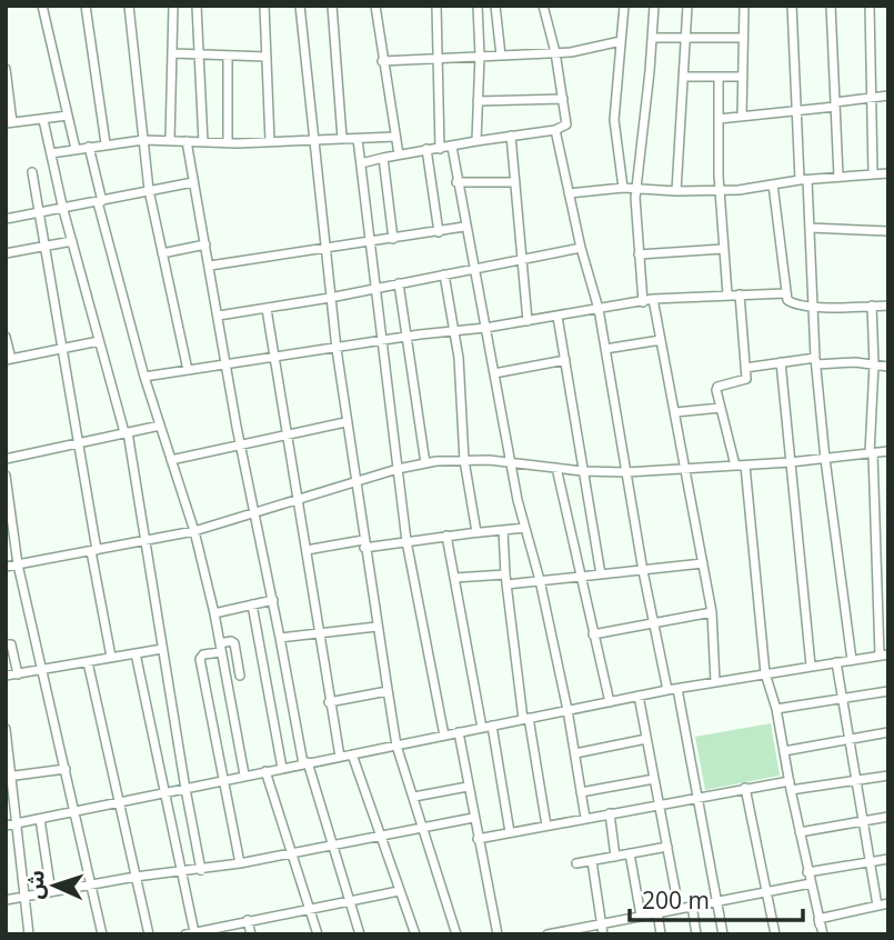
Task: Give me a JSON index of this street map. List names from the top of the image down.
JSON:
{
  "scale_bar": "200 m",
  "north": "left"
}
